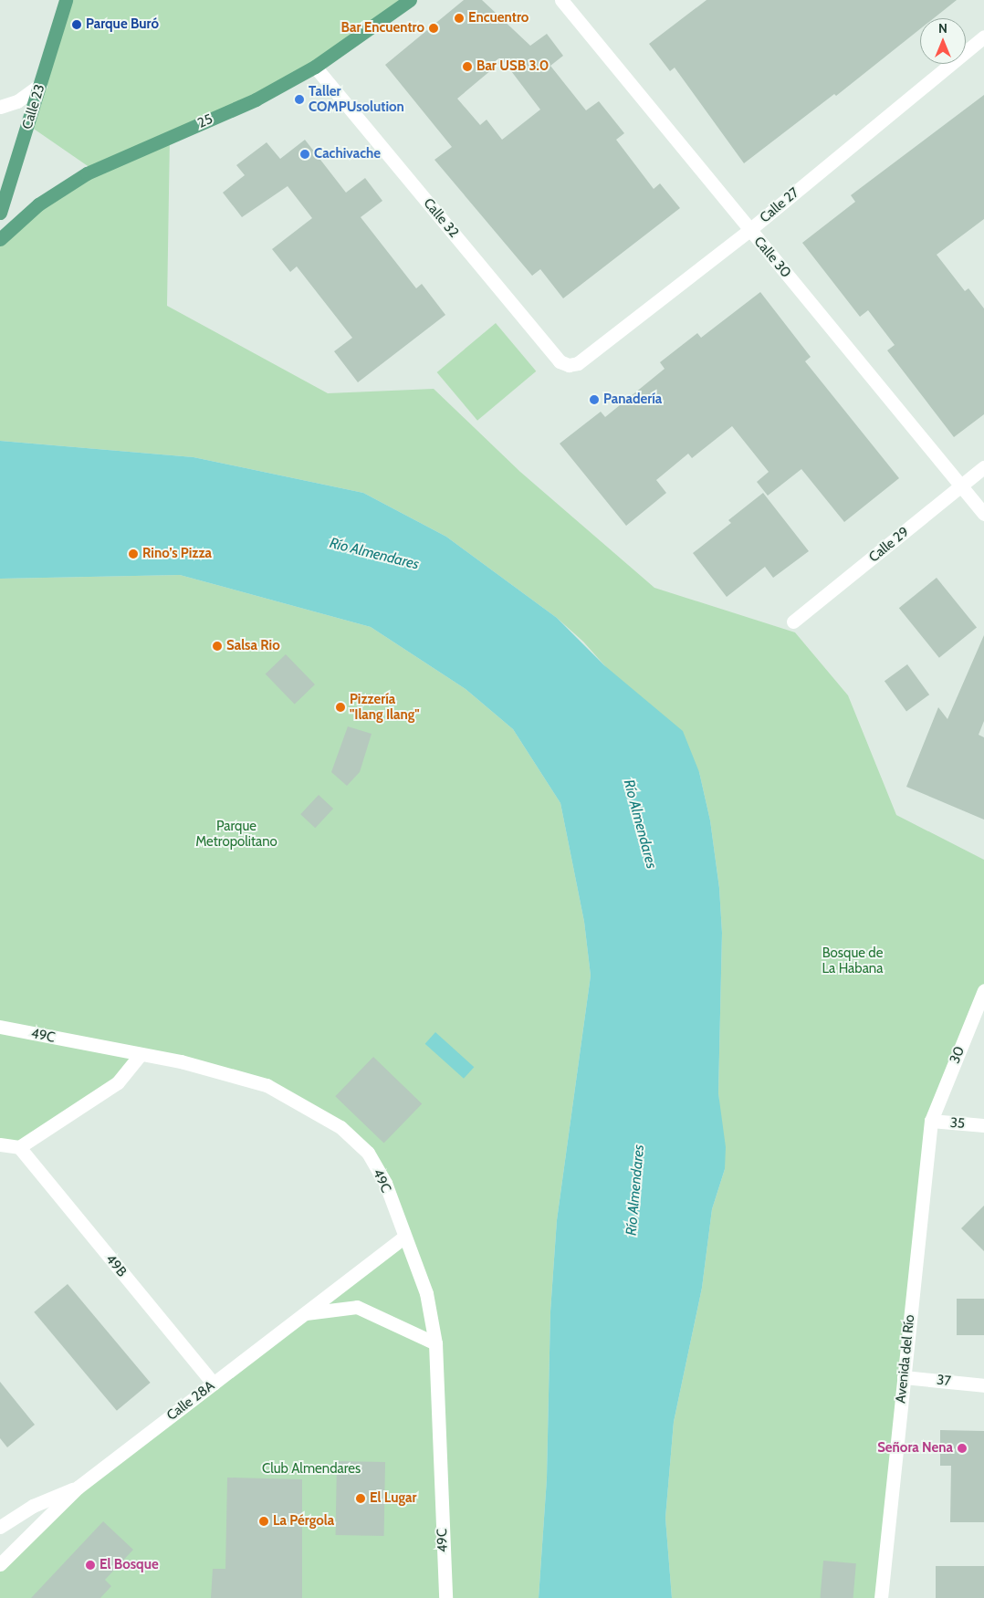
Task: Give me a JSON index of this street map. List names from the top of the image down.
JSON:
{
  "streets": {
    "main road": ["Calle 23", "25"],
    "street": [
      "Calle 27",
      "Calle 32",
      "Calle 30",
      "Calle 29",
      "49C",
      "30",
      "35",
      "49B",
      "Avenida del Río",
      "37",
      "Calle 28A"
    ]
  },
  "crossings": [
    ["25", "Calle 32"],
    ["Calle 27", "Calle 32"],
    ["Calle 27", "Calle 30"],
    ["Calle 30", "Calle 29"],
    ["49C", "Calle 28A"],
    ["30", "35"],
    ["30", "Avenida del Río"],
    ["35", "Avenida del Río"],
    ["49B", "Calle 28A"],
    ["Avenida del Río", "37"]
  ],
  "water": ["Río Almendares"],
  "parks": ["Parque Metropolitano", "Bosque de La Habana", "Club Almendares"],
  "places": [
    "Encuentro",
    "Parque Buró",
    "Bar Encuentro",
    "Bar USB 3.0",
    "Taller COMPUsolution",
    "Cachivache",
    "Panadería",
    "Rino’s Pizza",
    "Salsa Rio",
    "Pizzería \"Ilang Ilang\"",
    "Señora Nena",
    "El Lugar",
    "La Pérgola",
    "El Bosque"
  ],
  "north": "top"
}
